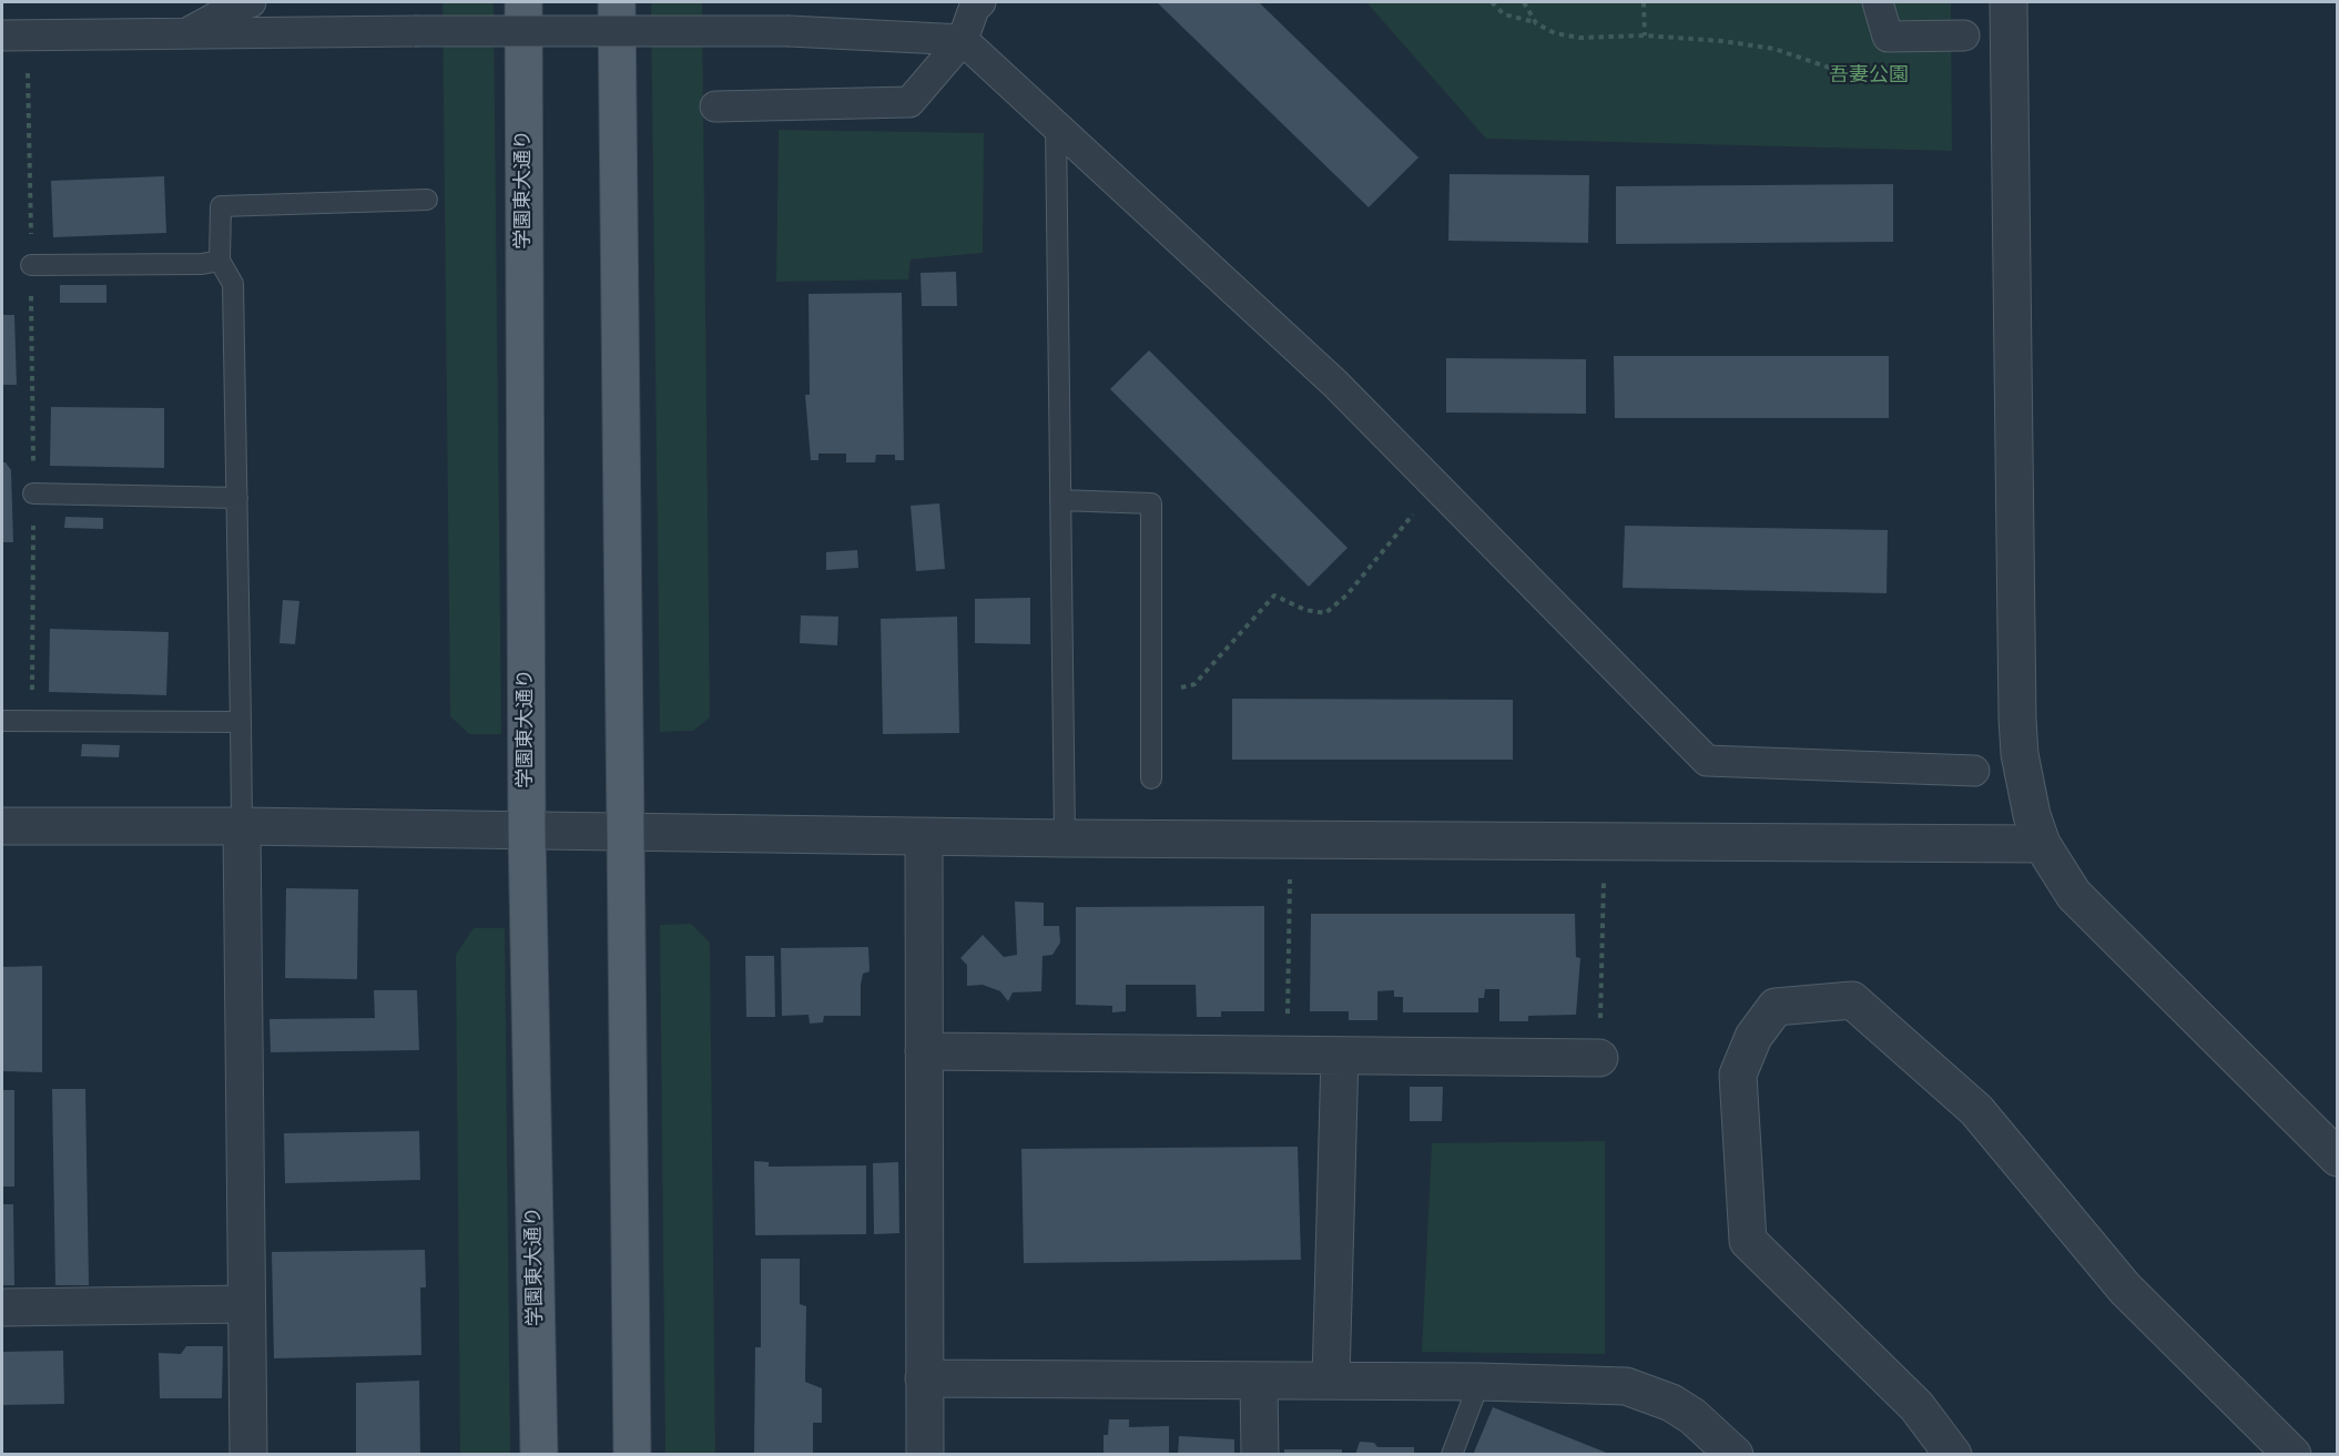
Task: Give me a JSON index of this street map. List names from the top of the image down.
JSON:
{
  "streets": {
    "main road": ["学園東大通り"]
  },
  "parks": ["吾妻公園"]
}
